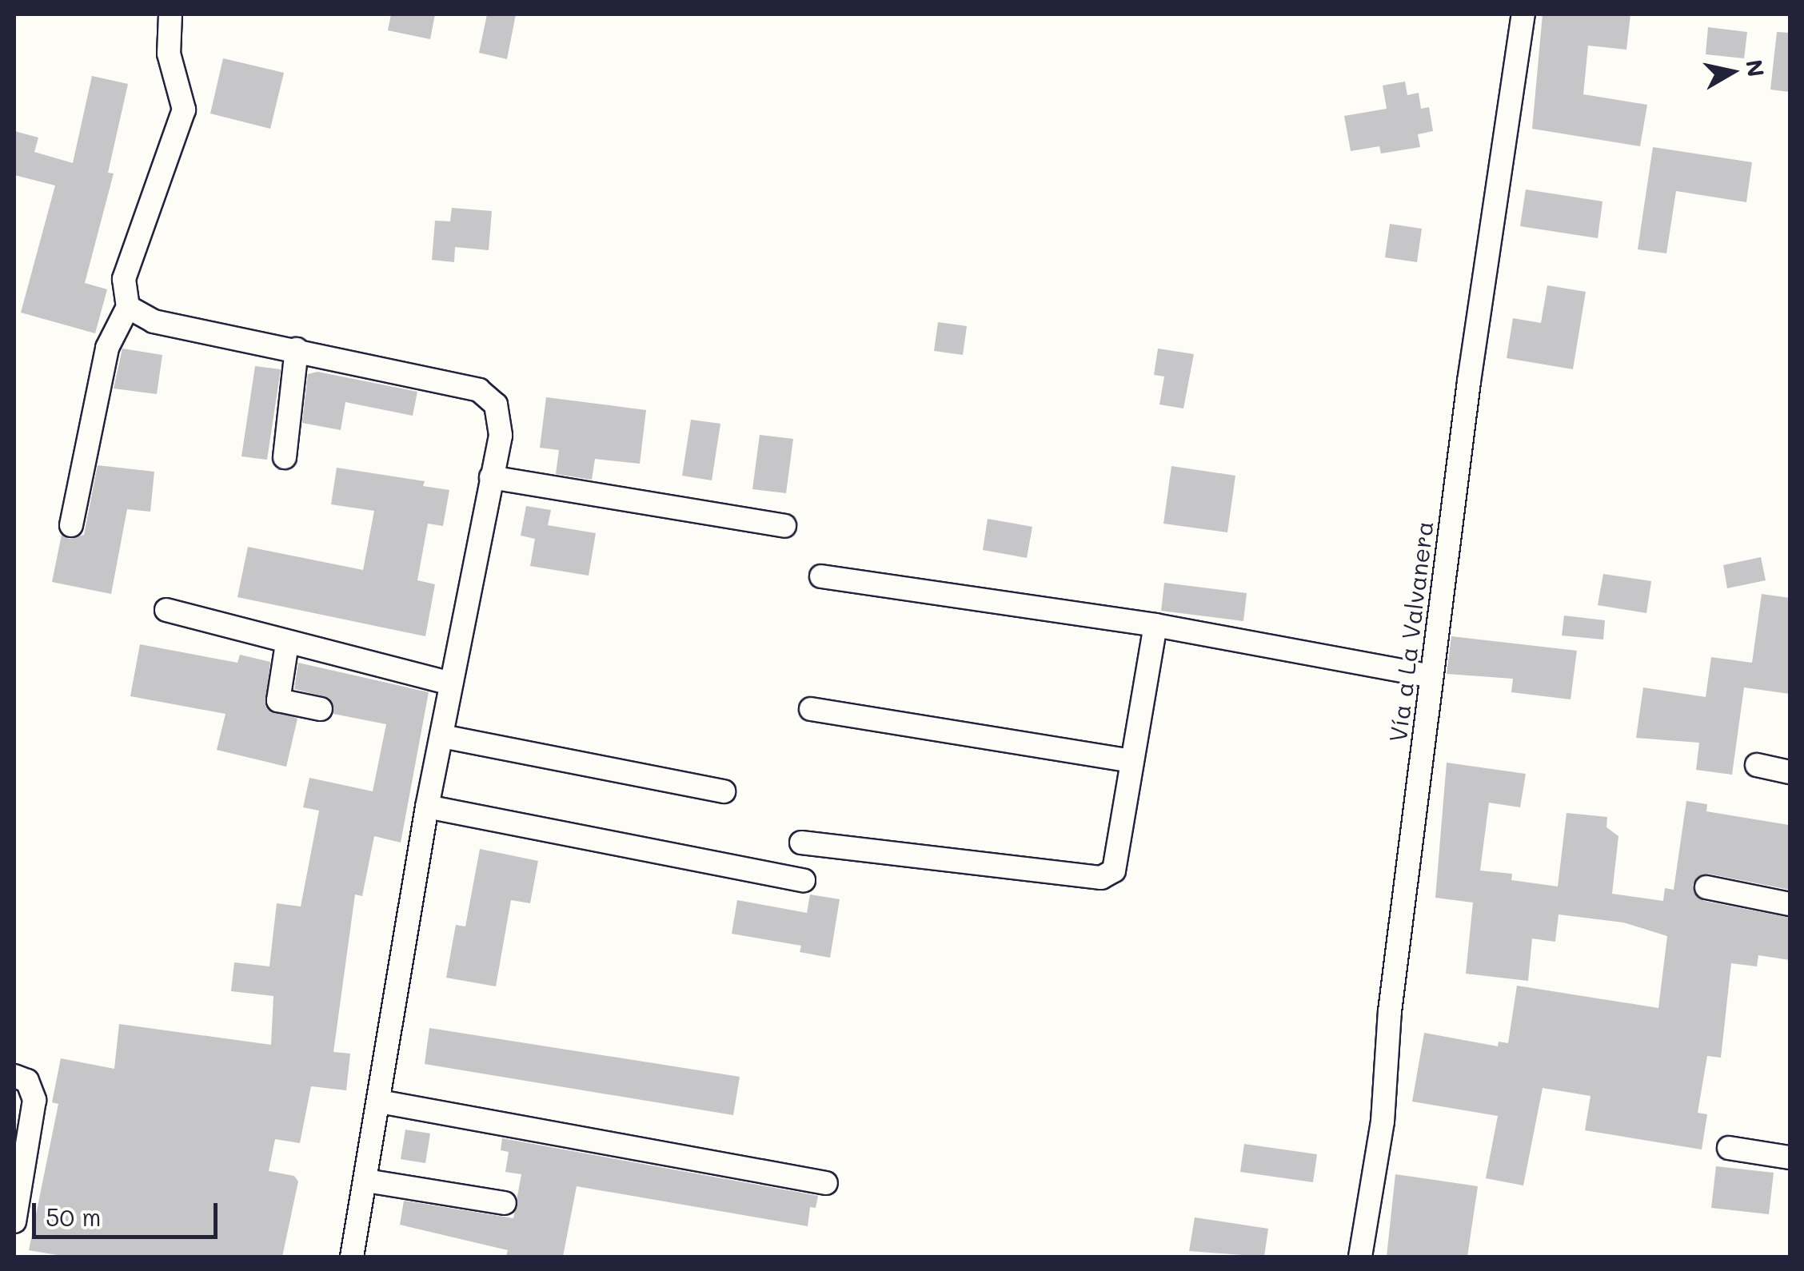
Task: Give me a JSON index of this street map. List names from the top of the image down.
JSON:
{
  "streets": {
    "street": ["Vía a La Valvanera"]
  },
  "scale_bar": "50 m",
  "north": "right"
}
